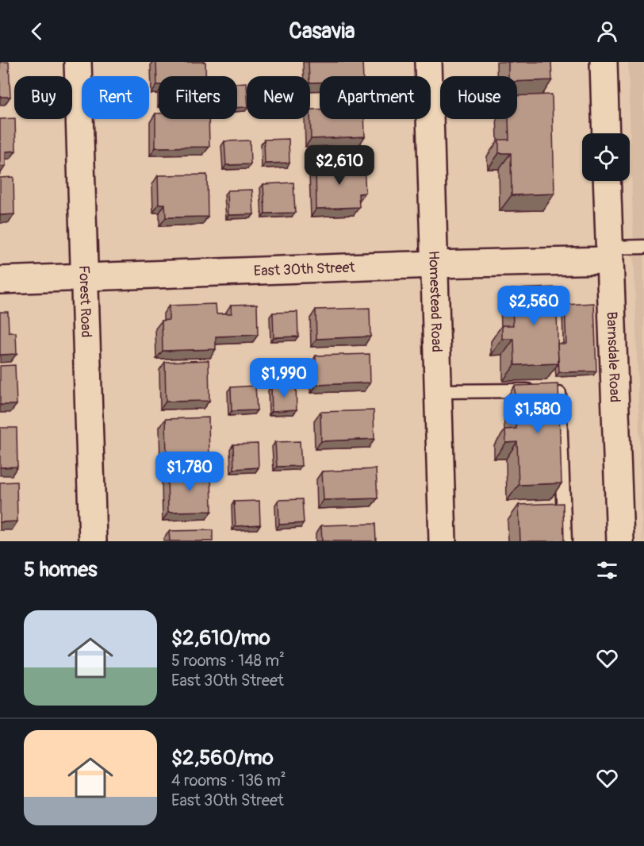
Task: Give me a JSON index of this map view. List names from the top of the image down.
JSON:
{
  "streets": {
    "street": [
      "East 30th Street",
      "Forest Road",
      "Homestead Road",
      "Barnsdale Road"
    ]
  },
  "crossings": [
    ["East 30th Street", "Forest Road"],
    ["East 30th Street", "Homestead Road"],
    ["East 30th Street", "Barnsdale Road"]
  ],
  "page": {
    "header": "Casavia",
    "chip": [
      "Buy",
      "Rent",
      "Filters",
      "New",
      "Apartment",
      "House"
    ],
    "price": [
      "$2,610",
      "$2,560",
      "$1,990",
      "$1,580",
      "$1,780"
    ],
    "heading": "5 homes",
    "list": [
      {
        "name": "$2,610/mo",
        "note": "5 rooms · 148 m² · East 30th Street"
      },
      {
        "name": "$2,560/mo",
        "note": "4 rooms · 136 m² · East 30th Street"
      }
    ]
  }
}
